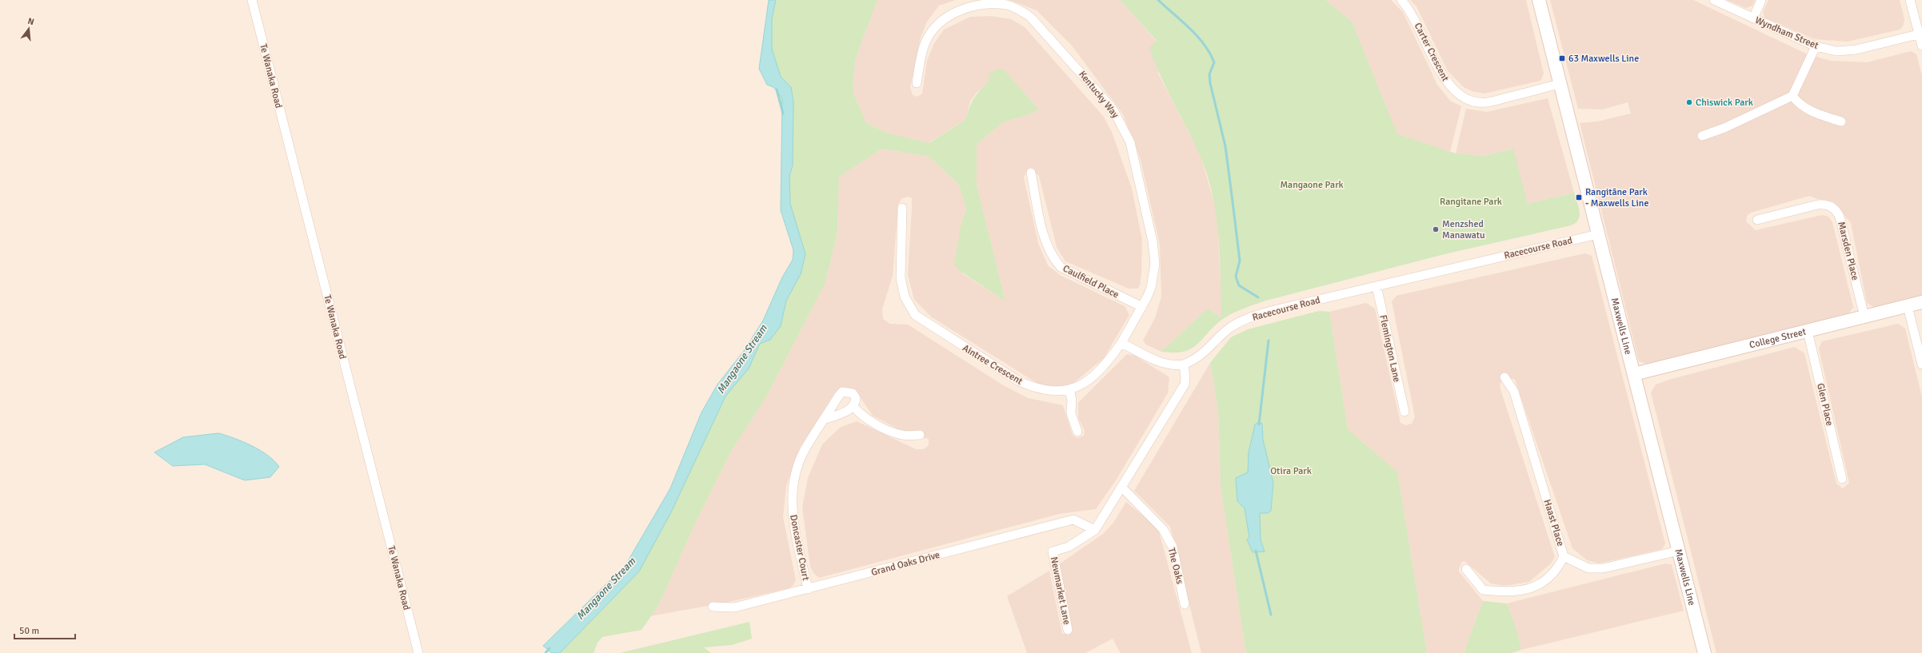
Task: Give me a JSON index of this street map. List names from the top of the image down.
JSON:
{
  "streets": {
    "main road": ["Maxwells Line", "College Street"],
    "street": [
      "Wyndham Street",
      "Carter Crescent",
      "Te Wanaka Road",
      "Kentucky Way",
      "Racecourse Road",
      "Marsden Place",
      "Caulfield Place",
      "Flemington Lane",
      "Aintree Crescent",
      "Glen Place",
      "Haast Place",
      "Doncaster Court",
      "Grand Oaks Drive",
      "The Oaks",
      "Newmarket Lane"
    ]
  },
  "crossings": [
    ["Carter Crescent", "Maxwells Line"],
    ["Kentucky Way", "Caulfield Place"],
    ["Kentucky Way", "Aintree Crescent"],
    ["Racecourse Road", "Maxwells Line"],
    ["Racecourse Road", "Flemington Lane"],
    ["Marsden Place", "College Street"],
    ["Maxwells Line", "College Street"],
    ["Maxwells Line", "Haast Place"],
    ["College Street", "Glen Place"],
    ["Doncaster Court", "Grand Oaks Drive"],
    ["Grand Oaks Drive", "Newmarket Lane"]
  ],
  "water": ["Mangaone Stream"],
  "parks": ["Mangaone Park", "Rangitane Park", "Otira Park"],
  "places": {
    "transit": ["63 Maxwells Line", "Rangitāne Park - Maxwells Line"],
    "other": ["Chiswick Park", "Menzshed Manawatu"]
  },
  "scale_bar": "50 m",
  "north": "top"
}
